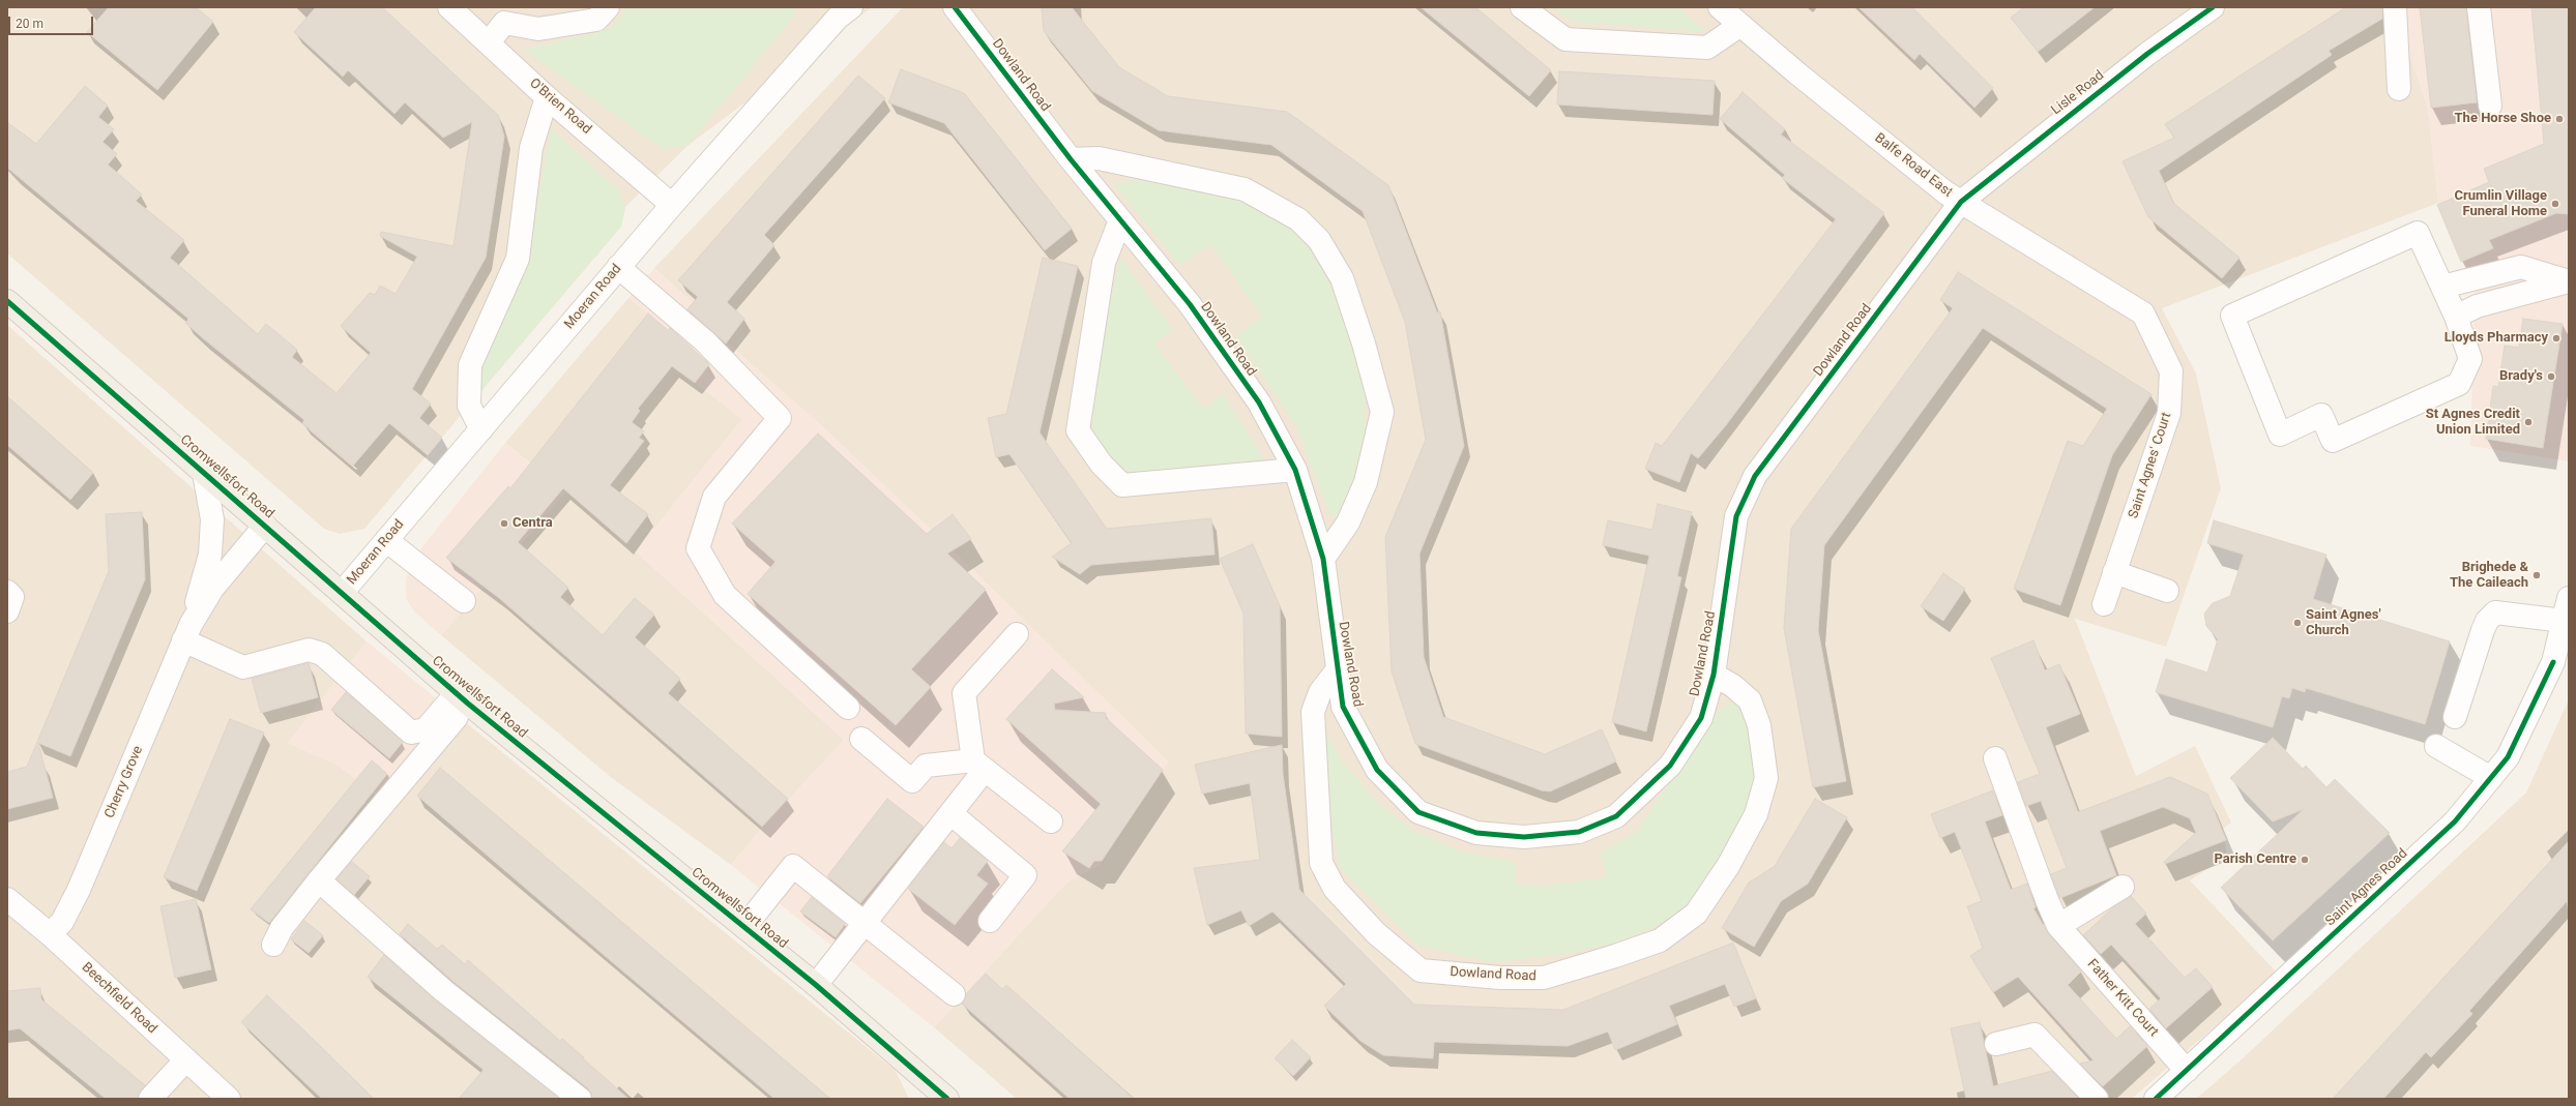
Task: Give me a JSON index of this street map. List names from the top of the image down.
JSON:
{
  "streets": {
    "main road": ["Cromwellsfort Road"],
    "street": [
      "Dowland Road",
      "Lisle Road",
      "O'Brien Road",
      "Balfe Road East",
      "Moeran Road",
      "Saint Agnes' Court",
      "Cherry Grove",
      "Saint Agnes Road",
      "Beechfield Road",
      "Father Kitt Court"
    ]
  },
  "crossings": [
    ["Dowland Road", "Lisle Road"],
    ["Dowland Road", "Balfe Road East"],
    ["Lisle Road", "Balfe Road East"],
    ["O'Brien Road", "Moeran Road"],
    ["Balfe Road East", "Saint Agnes' Court"],
    ["Moeran Road", "Cromwellsfort Road"],
    ["Cromwellsfort Road", "Cherry Grove"],
    ["Cherry Grove", "Beechfield Road"],
    ["Saint Agnes Road", "Father Kitt Court"]
  ],
  "places": [
    "The Horse Shoe",
    "Crumlin Village Funeral Home",
    "Lloyds Pharmacy",
    "Brady's",
    "St Agnes Credit Union Limited",
    "Centra",
    "Brighede & The Caileach",
    "Saint Agnes' Church",
    "Parish Centre"
  ],
  "scale_bar": "20 m"
}
